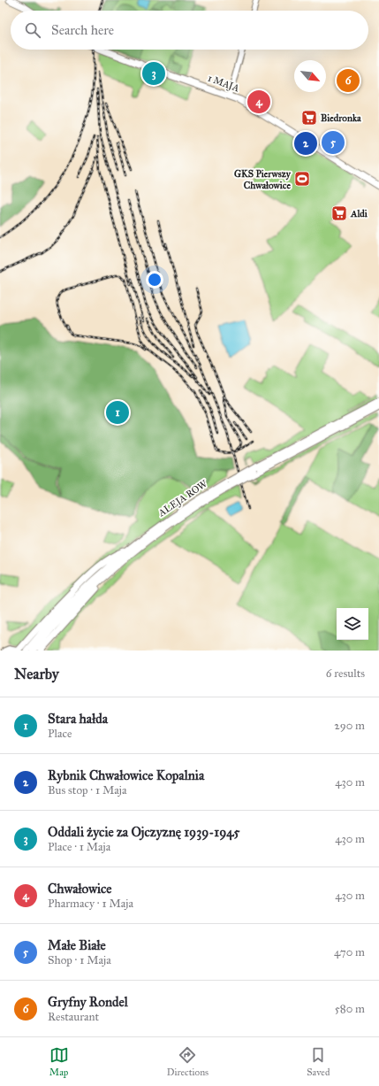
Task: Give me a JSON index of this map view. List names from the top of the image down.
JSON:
{
  "streets": {
    "main road": ["1 MAJA", "ALEJA ROW"]
  },
  "places": {
    "supermarket": ["Biedronka", "Aldi"],
    "sports": ["GKS Pierwszy Chwałowice"]
  },
  "north": "bottom right",
  "page": {
    "search": "Search here",
    "pins": [
      "3",
      "6",
      "4",
      "5",
      "2",
      "1"
    ],
    "heading": ["Nearby", "6 results"],
    "list": [
      {
        "mark": "1",
        "name": "Stara hałda",
        "note": "Place",
        "value": "290 m"
      },
      {
        "mark": "2",
        "name": "Rybnik Chwałowice Kopalnia",
        "note": "Bus stop · 1 Maja",
        "value": "430 m"
      },
      {
        "mark": "3",
        "name": "Oddali życie za Ojczyznę 1939-1945",
        "note": "Place · 1 Maja",
        "value": "430 m"
      },
      {
        "mark": "4",
        "name": "Chwałowice",
        "note": "Pharmacy · 1 Maja",
        "value": "430 m"
      },
      {
        "mark": "5",
        "name": "Małe Białe",
        "note": "Shop · 1 Maja",
        "value": "470 m"
      },
      {
        "mark": "6",
        "name": "Gryfny Rondel",
        "note": "Restaurant",
        "value": "580 m"
      }
    ],
    "nav": ["Map", "Directions", "Saved"]
  }
}
